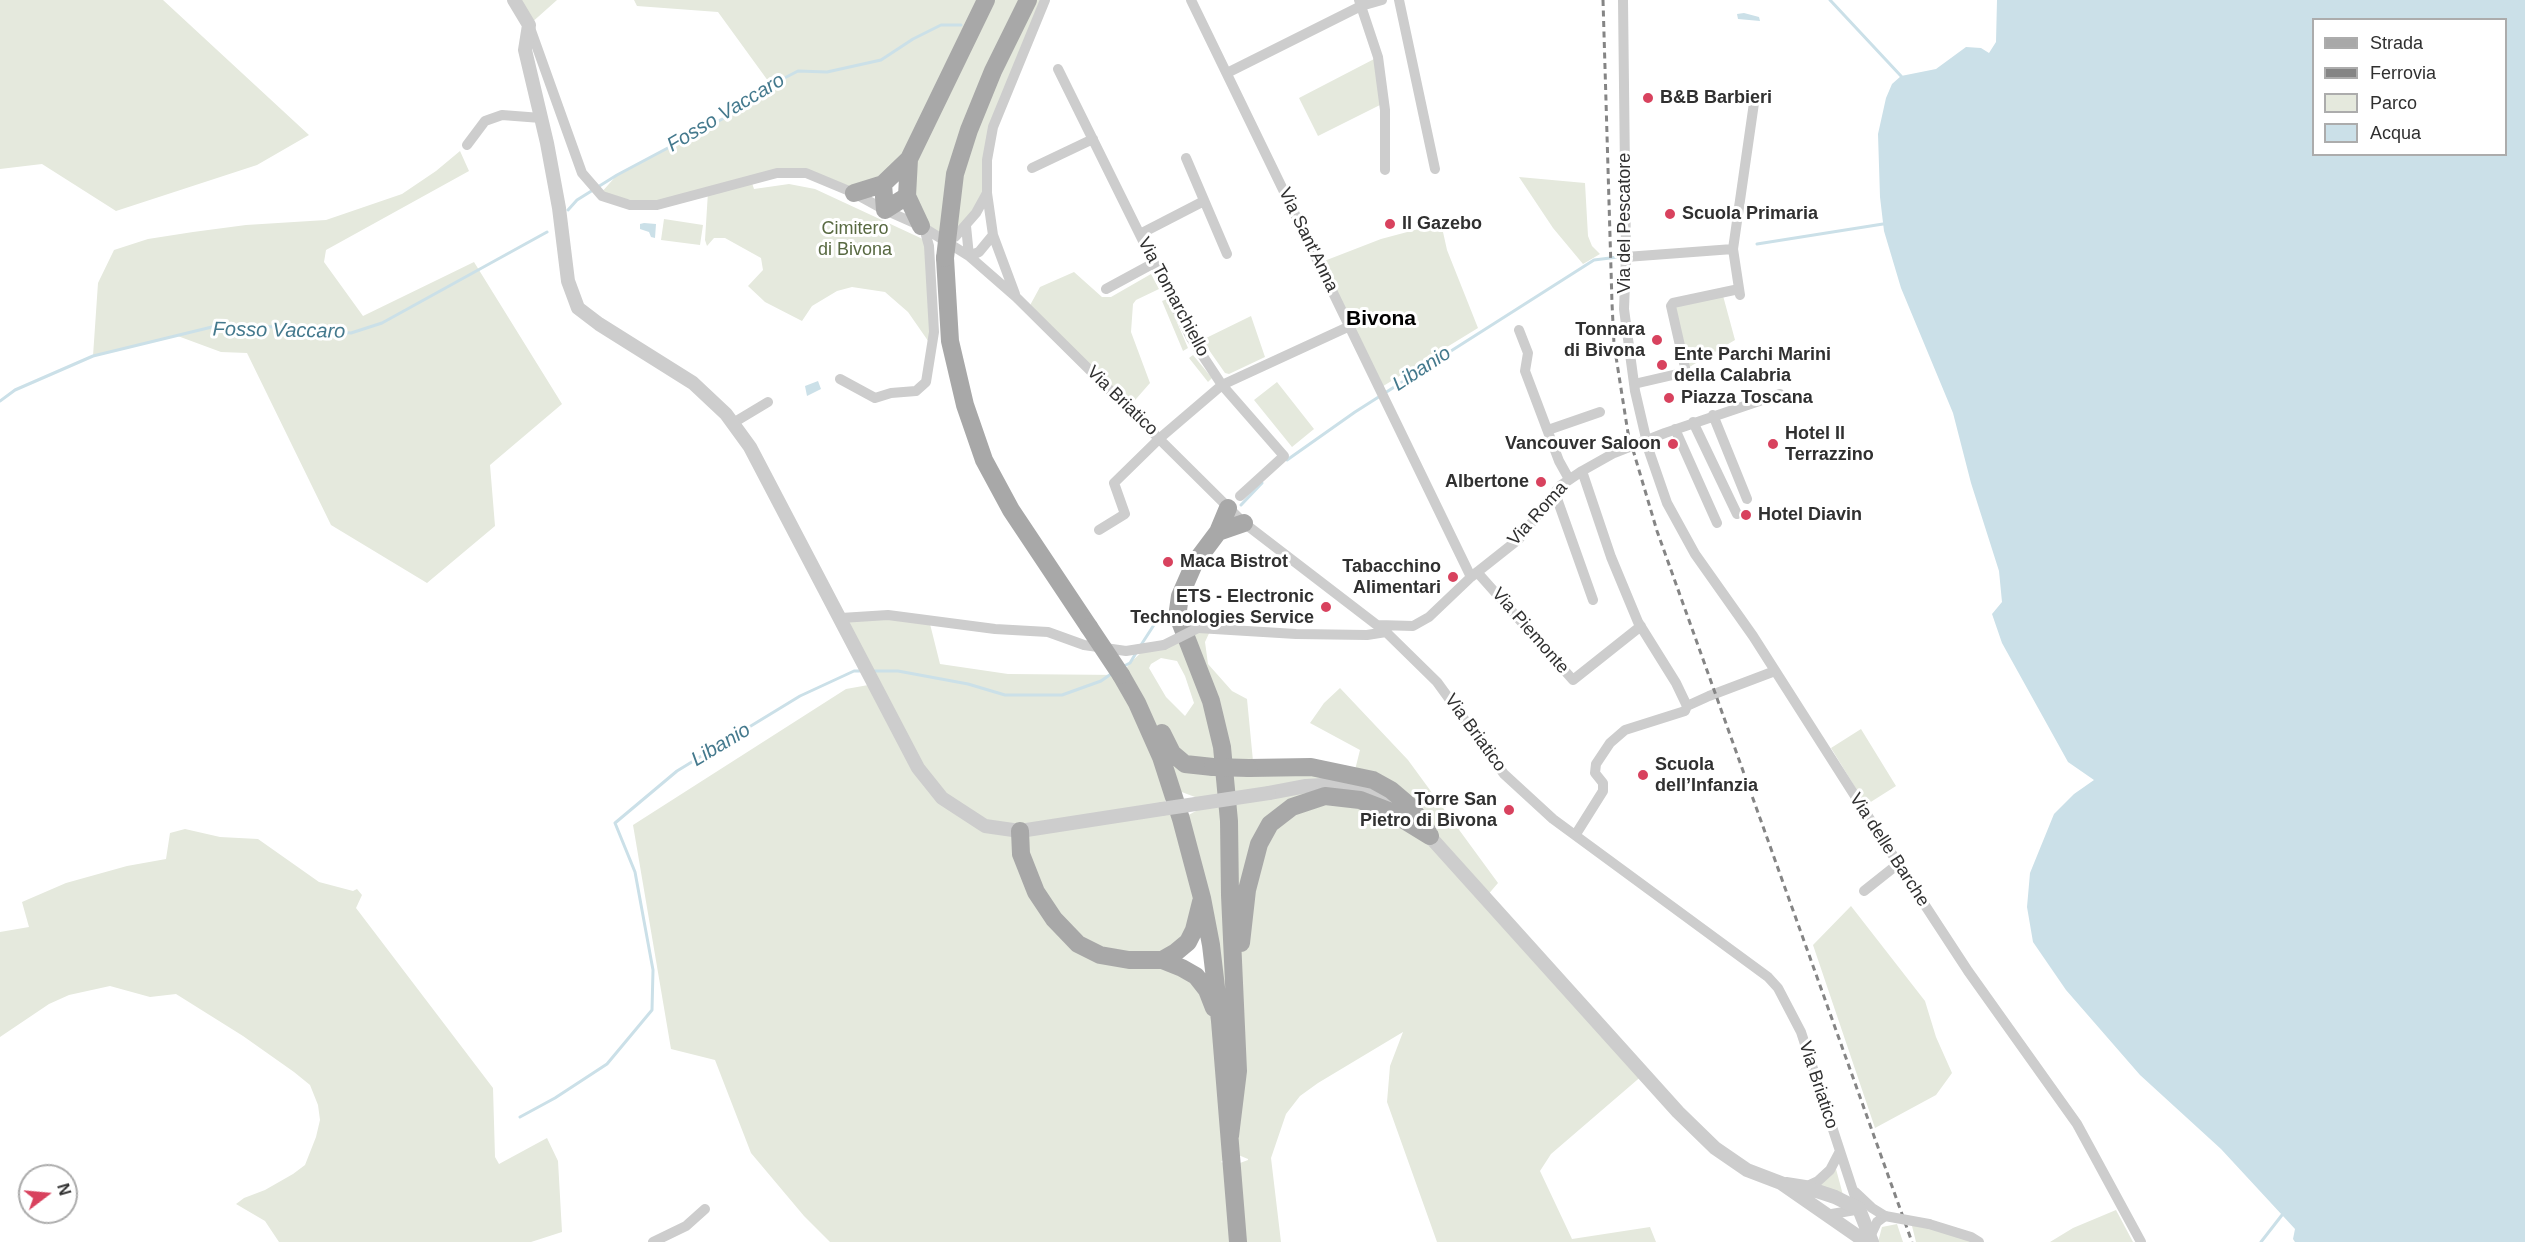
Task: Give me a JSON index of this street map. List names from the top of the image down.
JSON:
{
  "streets": {
    "street": [
      "Via del Pescatore",
      "Via Sant'Anna",
      "Via Tomarchiello",
      "Via Briatico",
      "Via Roma",
      "Via Piemonte",
      "Via delle Barche"
    ]
  },
  "crossings": [
    ["Via del Pescatore", "Via Roma"],
    ["Via del Pescatore", "Via delle Barche"],
    ["Via Sant'Anna", "Via Roma"],
    ["Via Sant'Anna", "Via Piemonte"],
    ["Via Tomarchiello", "Via Briatico"],
    ["Via Briatico", "Via Roma"],
    ["Via Roma", "Via Piemonte"],
    ["Via Roma", "Via delle Barche"]
  ],
  "districts": ["Bivona"],
  "water": ["Fosso Vaccaro", "Libanio"],
  "parks": ["Cimitero di Bivona"],
  "places": [
    "B&B Barbieri",
    "Scuola Primaria",
    "Il Gazebo",
    "Tonnara di Bivona",
    "Ente Parchi Marini della Calabria",
    "Piazza Toscana",
    "Vancouver Saloon",
    "Hotel Il Terrazzino",
    "Albertone",
    "Hotel Diavin",
    "Maca Bistrot",
    "Tabacchino Alimentari",
    "ETS - Electronic Technologies Service",
    "Scuola dell’Infanzia",
    "Torre San Pietro di Bivona"
  ],
  "legend": [
    "Strada",
    "Ferrovia",
    "Parco",
    "Acqua"
  ],
  "north": "right"
}
